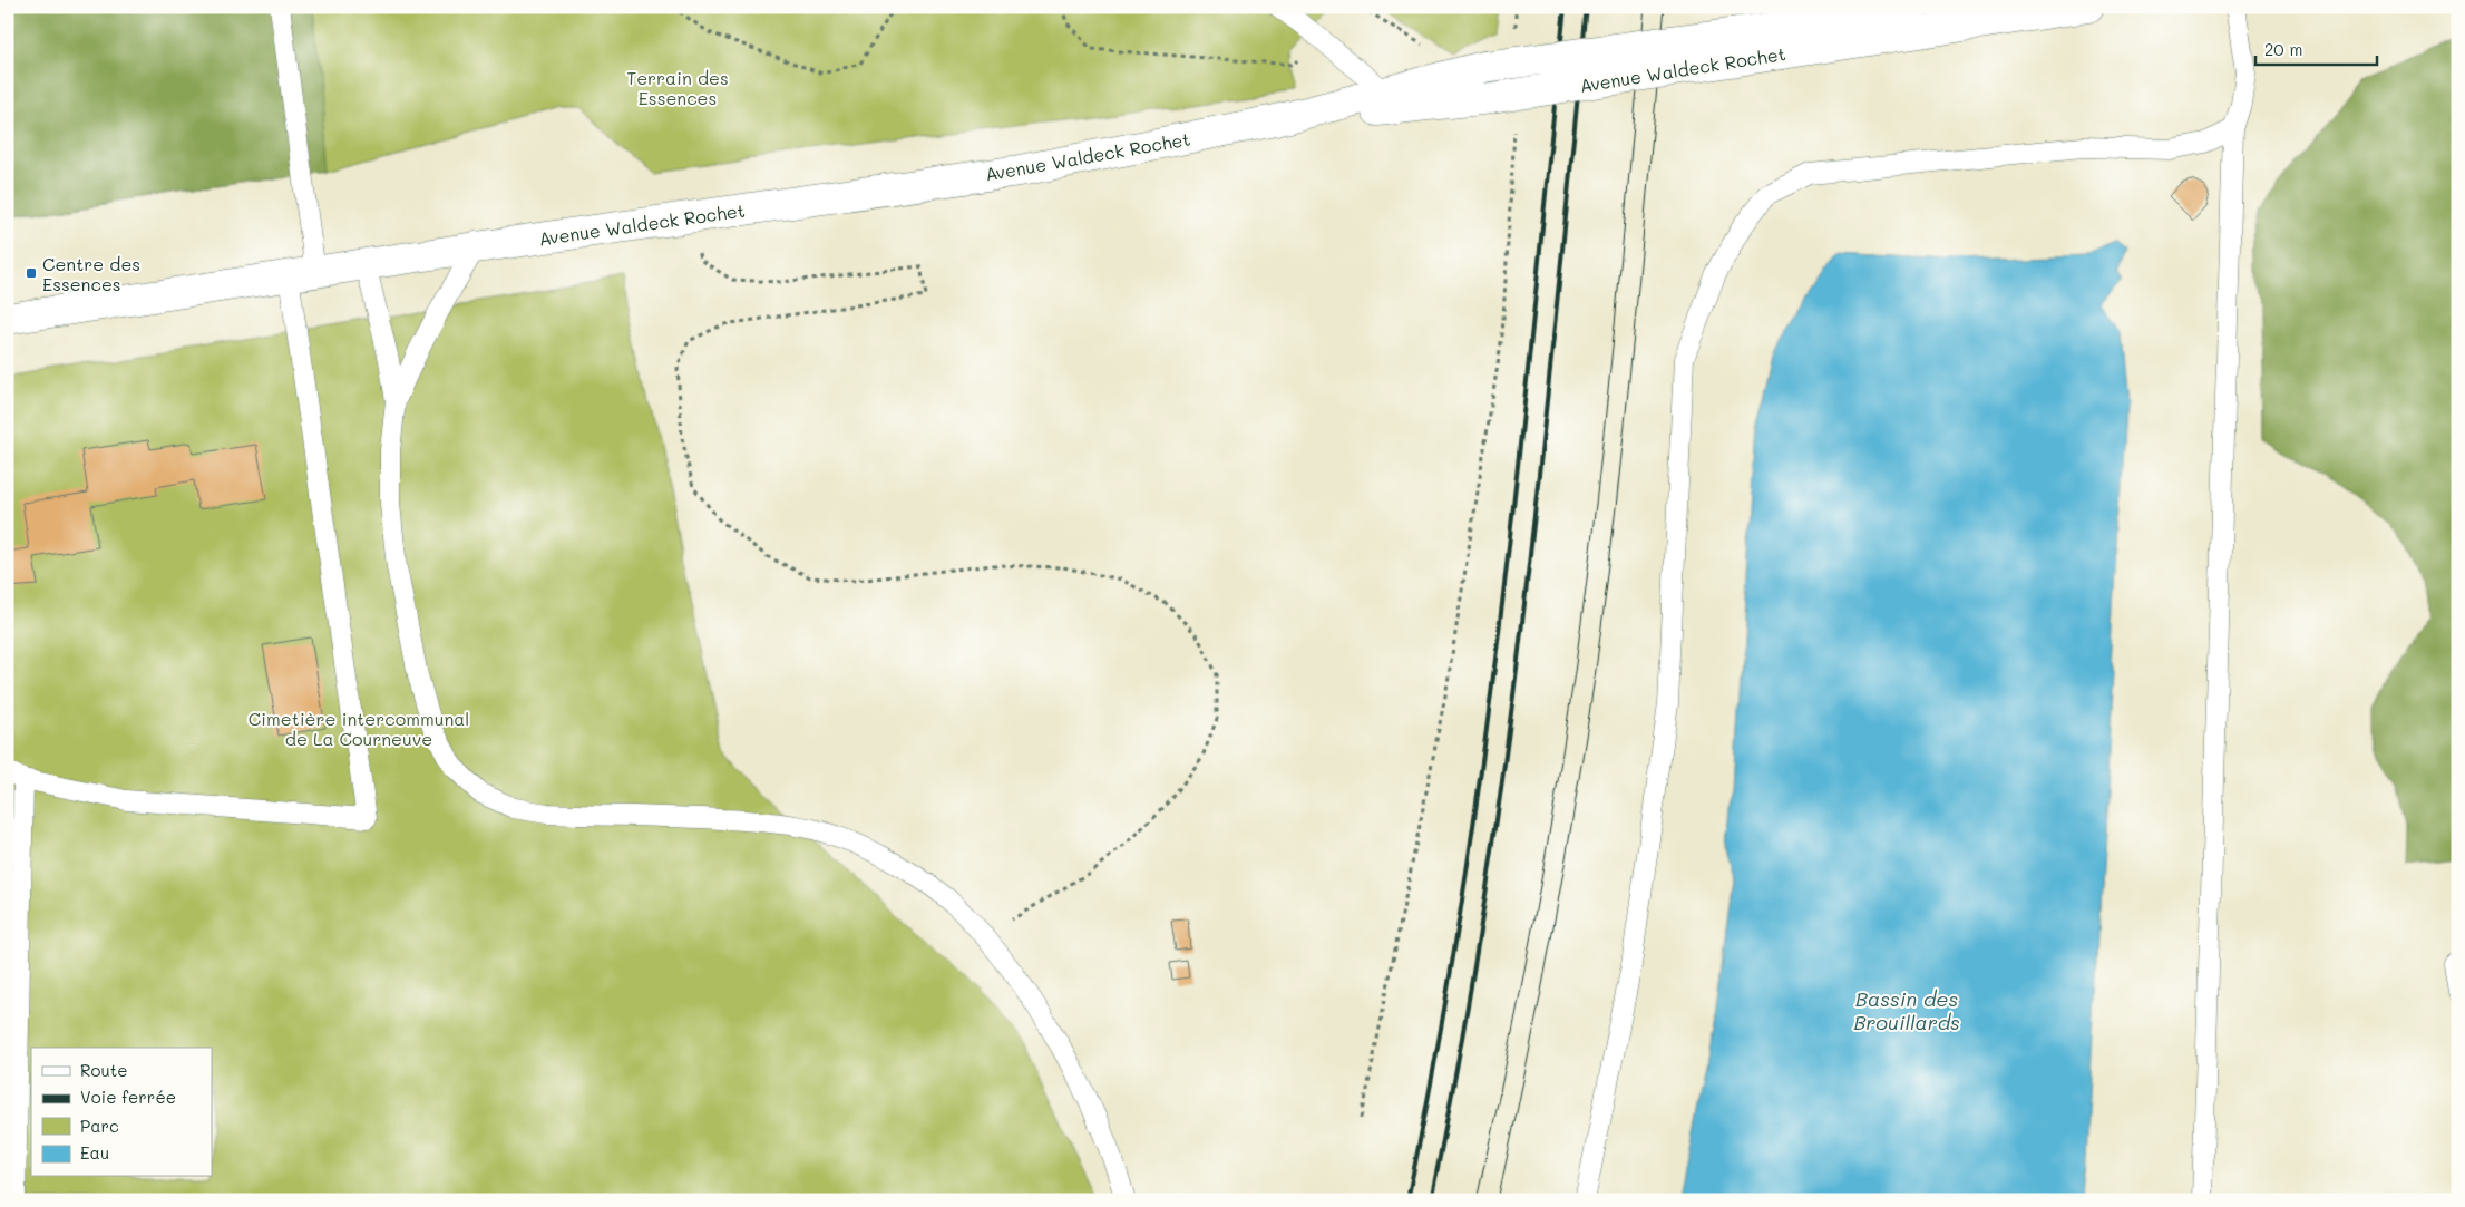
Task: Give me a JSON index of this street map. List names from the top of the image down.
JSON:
{
  "streets": {
    "main road": ["Avenue Waldeck Rochet"]
  },
  "water": ["Bassin des Brouillards"],
  "parks": ["Terrain des Essences", "Cimetière intercommunal de La Courneuve"],
  "places": {
    "transit": ["Centre des Essences"]
  },
  "legend": [
    "Route",
    "Voie ferrée",
    "Parc",
    "Eau"
  ],
  "scale_bar": "20 m"
}
